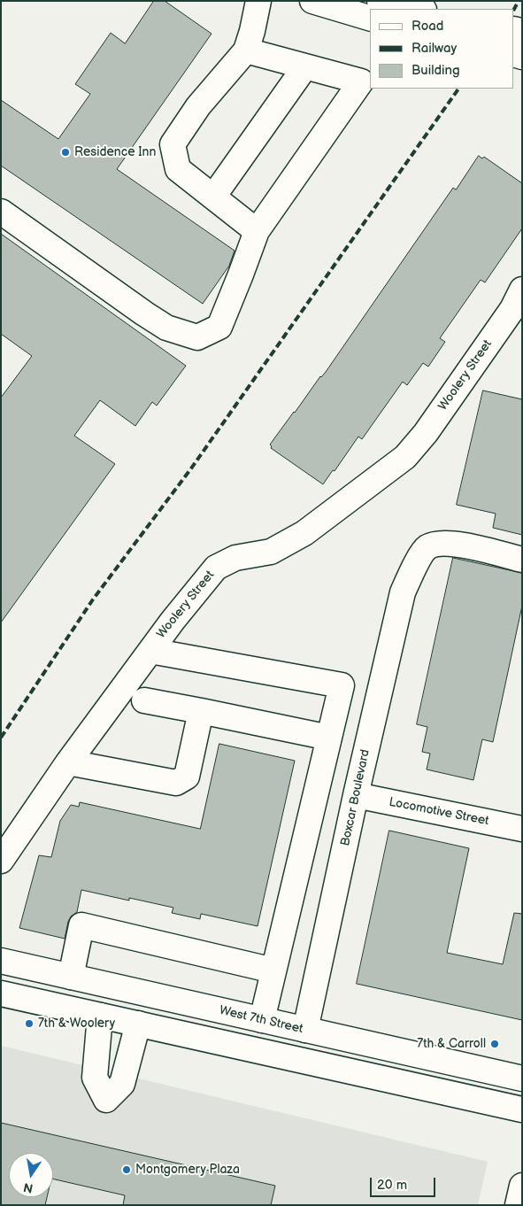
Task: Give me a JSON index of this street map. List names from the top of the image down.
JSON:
{
  "streets": {
    "main road": [
      "Woolery Street",
      "Boxcar Boulevard",
      "Locomotive Street",
      "West 7th Street"
    ]
  },
  "crossings": [
    ["Boxcar Boulevard", "Locomotive Street"],
    ["Boxcar Boulevard", "West 7th Street"]
  ],
  "places": [
    "Residence Inn",
    "7th & Woolery",
    "7th & Carroll",
    "Montgomery Plaza"
  ],
  "legend": ["Road", "Railway", "Building"],
  "scale_bar": "20 m",
  "north": "bottom"
}
